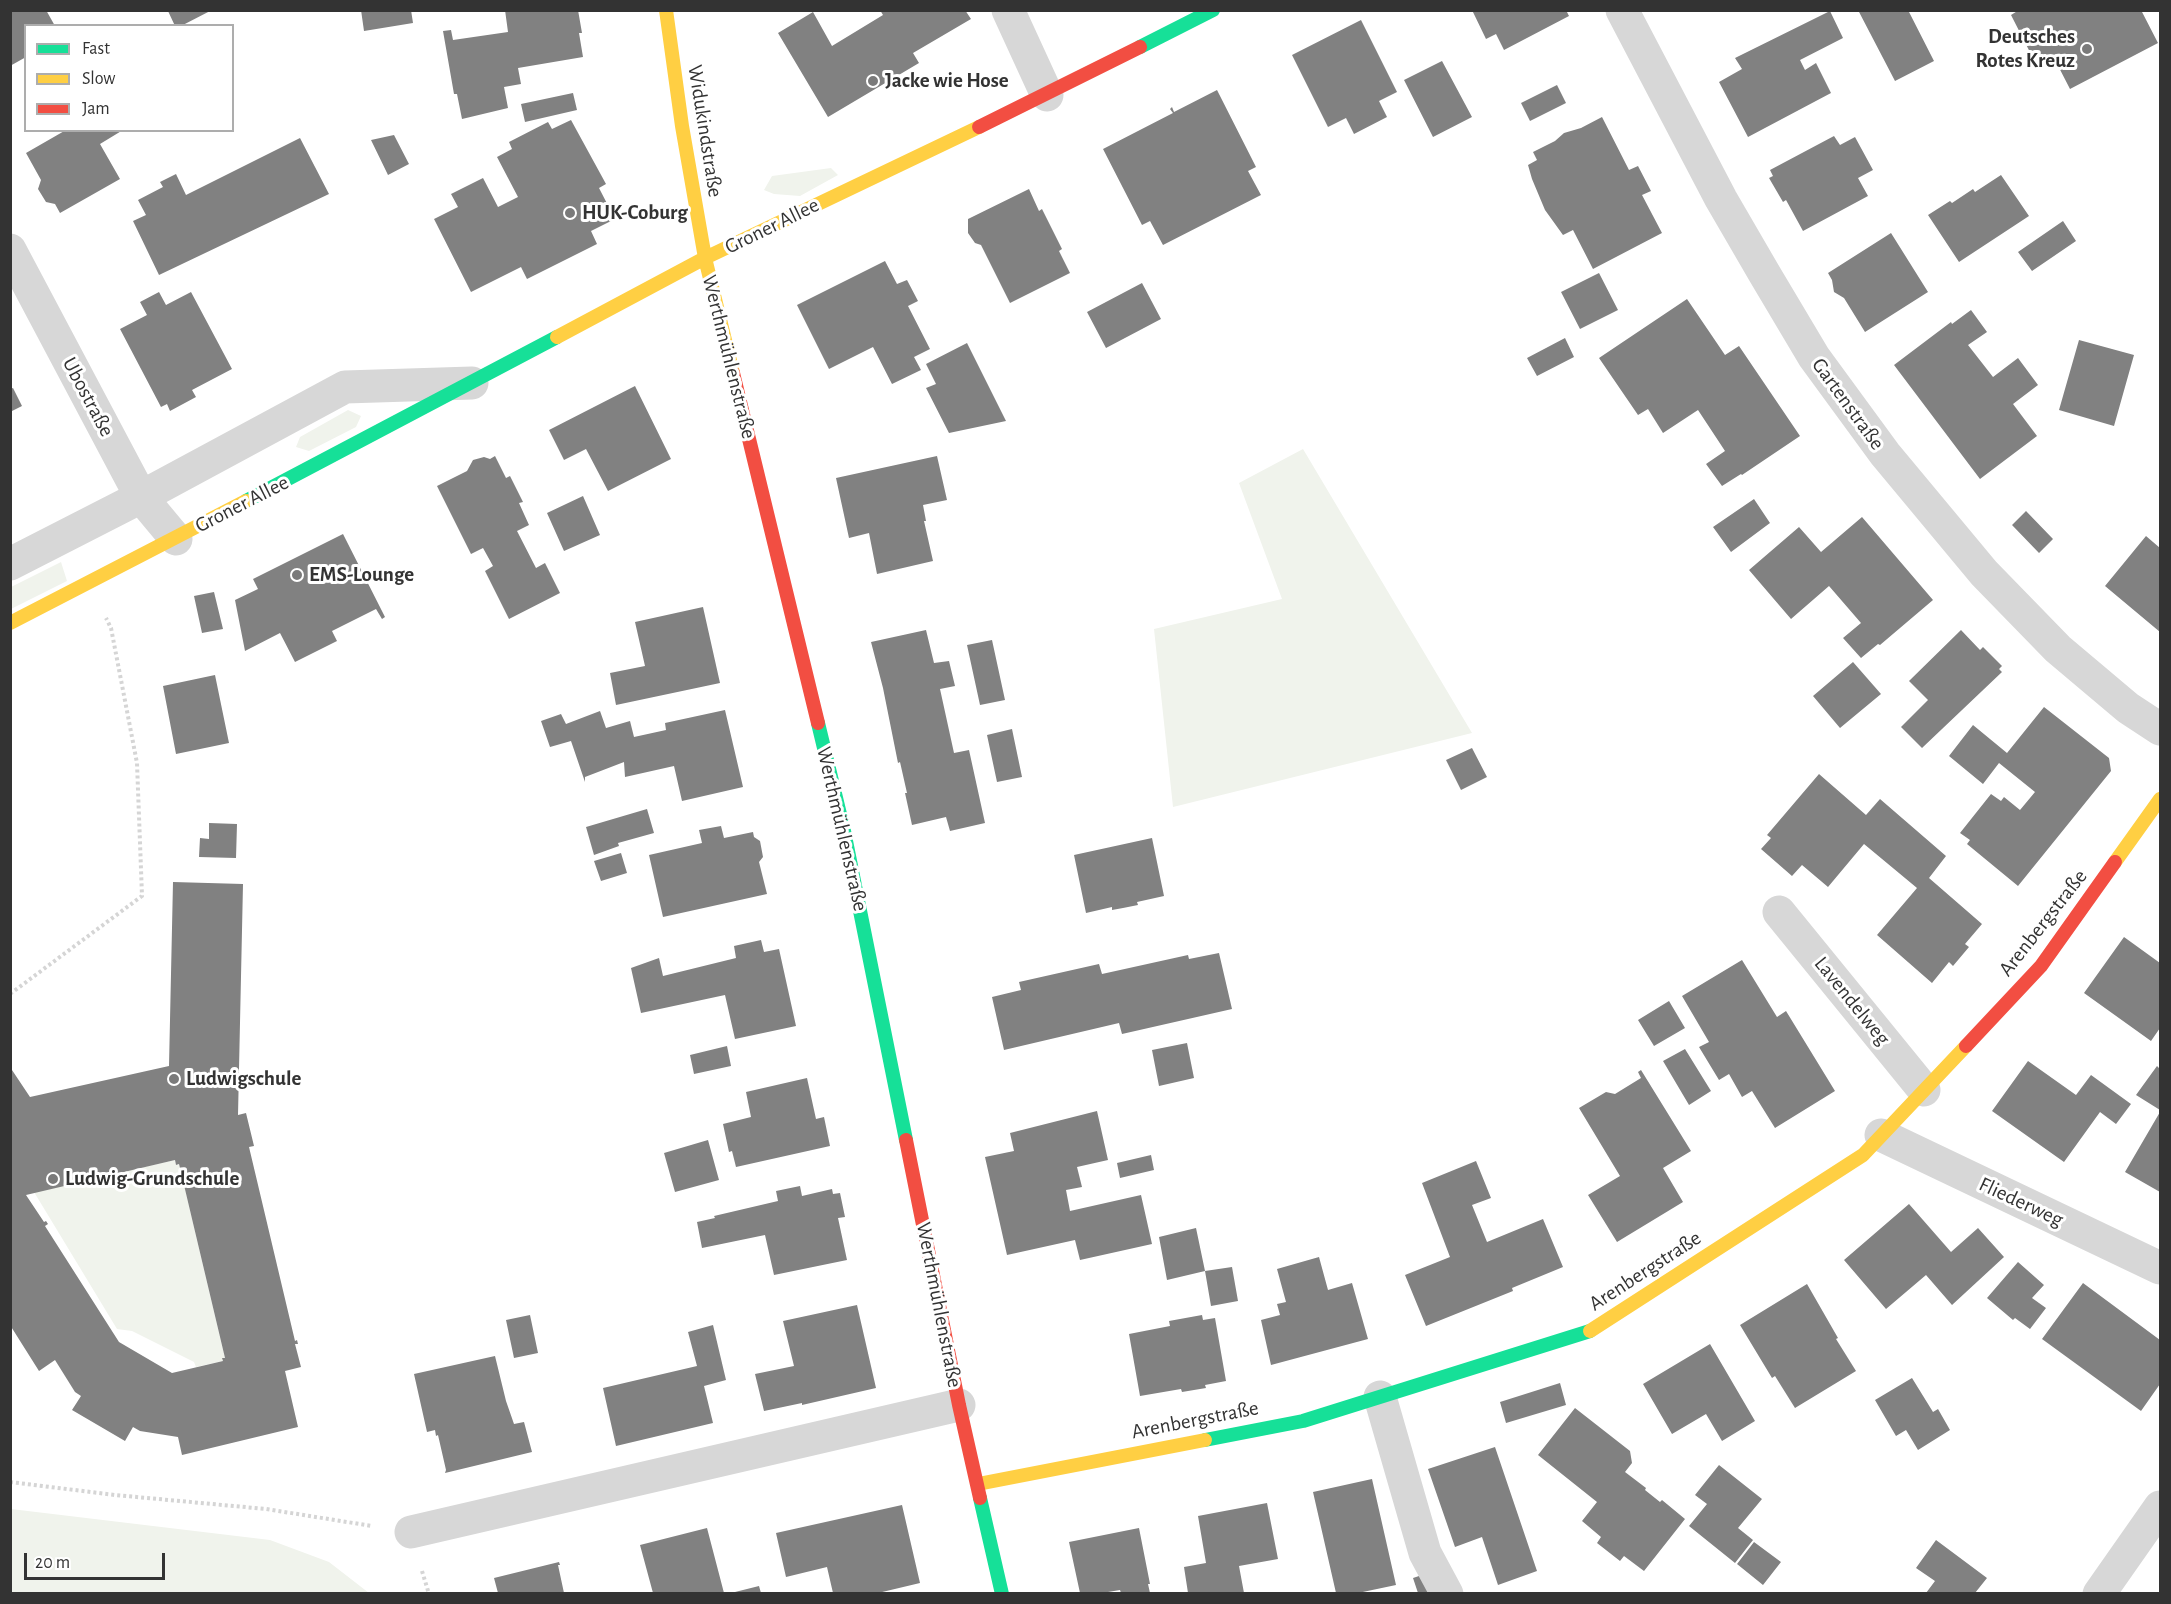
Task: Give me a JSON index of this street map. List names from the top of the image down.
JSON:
{
  "streets": {
    "street": [
      "Widukindstraße",
      "Groner Allee",
      "Werthmühlenstraße",
      "Ubostraße",
      "Gartenstraße",
      "Arenbergstraße",
      "Lavendelweg",
      "Fliederweg"
    ]
  },
  "crossings": [
    ["Widukindstraße", "Groner Allee"],
    ["Widukindstraße", "Werthmühlenstraße"],
    ["Groner Allee", "Werthmühlenstraße"],
    ["Groner Allee", "Ubostraße"],
    ["Werthmühlenstraße", "Arenbergstraße"],
    ["Arenbergstraße", "Lavendelweg"],
    ["Arenbergstraße", "Fliederweg"]
  ],
  "places": [
    "Deutsches Rotes Kreuz",
    "Jacke wie Hose",
    "HUK-Coburg",
    "EMS-Lounge",
    "Ludwigschule",
    "Ludwig-Grundschule"
  ],
  "legend": ["Fast", "Slow", "Jam"],
  "scale_bar": "20 m"
}
